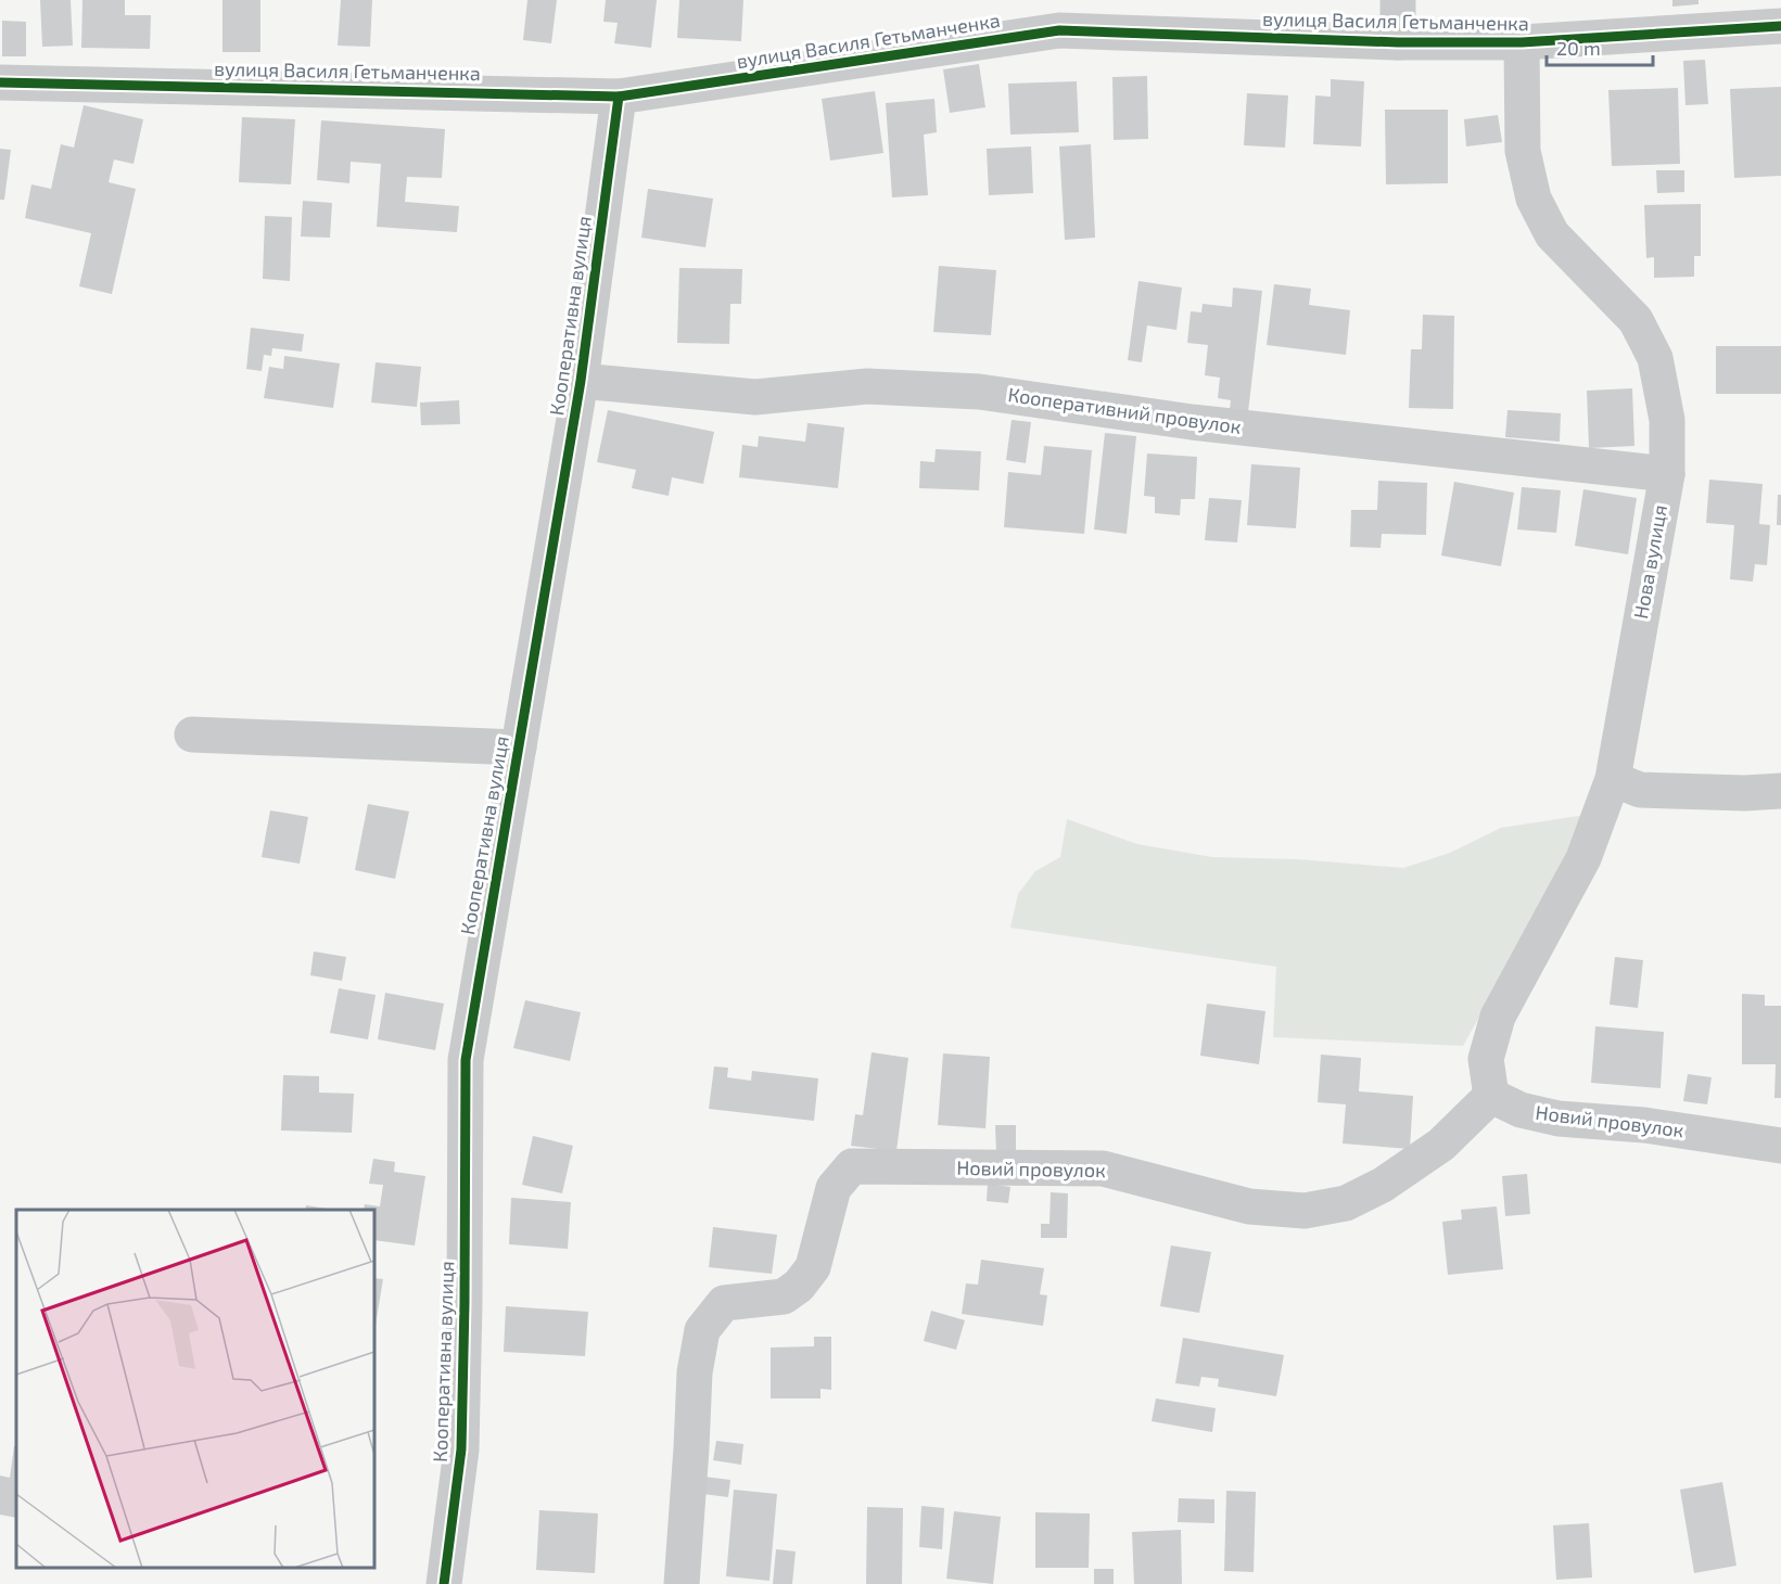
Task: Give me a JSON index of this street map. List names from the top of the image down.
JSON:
{
  "streets": {
    "street": [
      "вулиця Василя Гетьманченка",
      "Кооперативна вулиця",
      "Кооперативний провулок",
      "Нова вулиця",
      "Новий провулок"
    ]
  },
  "crossings": [
    ["вулиця Василя Гетьманченка", "Кооперативна вулиця"],
    ["вулиця Василя Гетьманченка", "Нова вулиця"],
    ["Кооперативна вулиця", "Кооперативний провулок"],
    ["Кооперативний провулок", "Нова вулиця"],
    ["Нова вулиця", "Новий провулок"]
  ],
  "scale_bar": "20 m"
}
